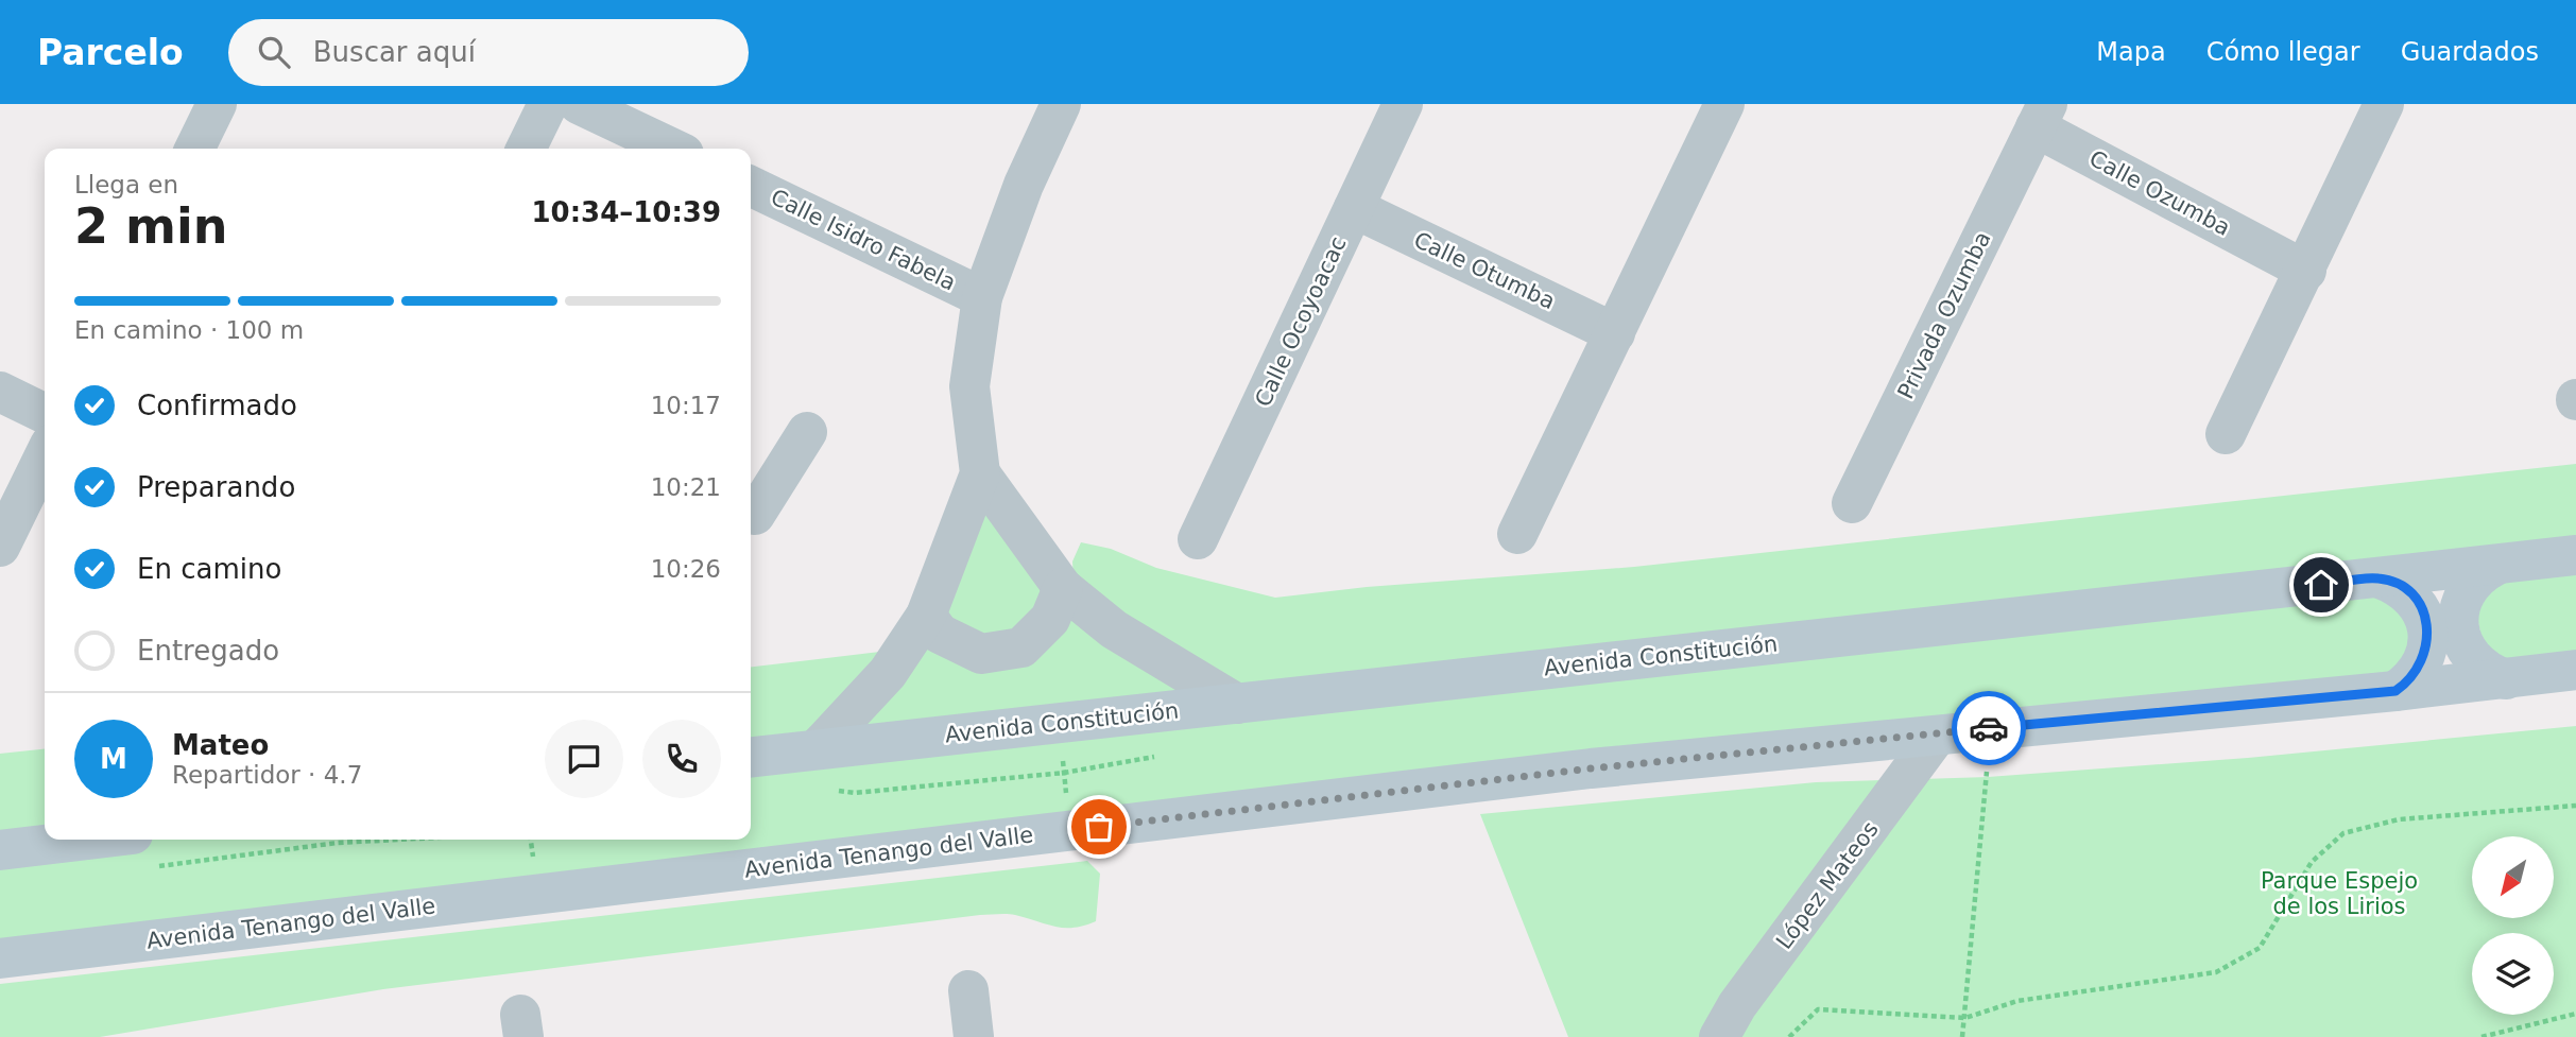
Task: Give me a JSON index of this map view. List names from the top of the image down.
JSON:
{
  "streets": {
    "main road": ["Avenida Constitución", "Avenida Tenango del Valle"],
    "street": [
      "Calle Ozumba",
      "Calle Isidro Fabela",
      "Calle Otumba",
      "Privada Ozumba",
      "Calle Ocoyoacac",
      "López Mateos"
    ]
  },
  "crossings": [
    ["Calle Ozumba", "Privada Ozumba"],
    ["Calle Otumba", "Calle Ocoyoacac"],
    ["Avenida Tenango del Valle", "López Mateos"]
  ],
  "parks": ["Parque Espejo de los Lirios"],
  "north": "bottom left",
  "page": {
    "header": "Parcelo",
    "search": "Buscar aquí",
    "nav": ["Mapa", "Cómo llegar", "Guardados"],
    "heading": ["2 min", "Llega en", "10:34–10:39"],
    "panel": ["Mateo", "Repartidor · 4.7"],
    "bar": "En camino · 100 m",
    "list": [
      ["Confirmado", "10:17"],
      ["Preparando", "10:21"],
      ["En camino", "10:26"],
      "Entregado"
    ],
    "round": "M"
  }
}
